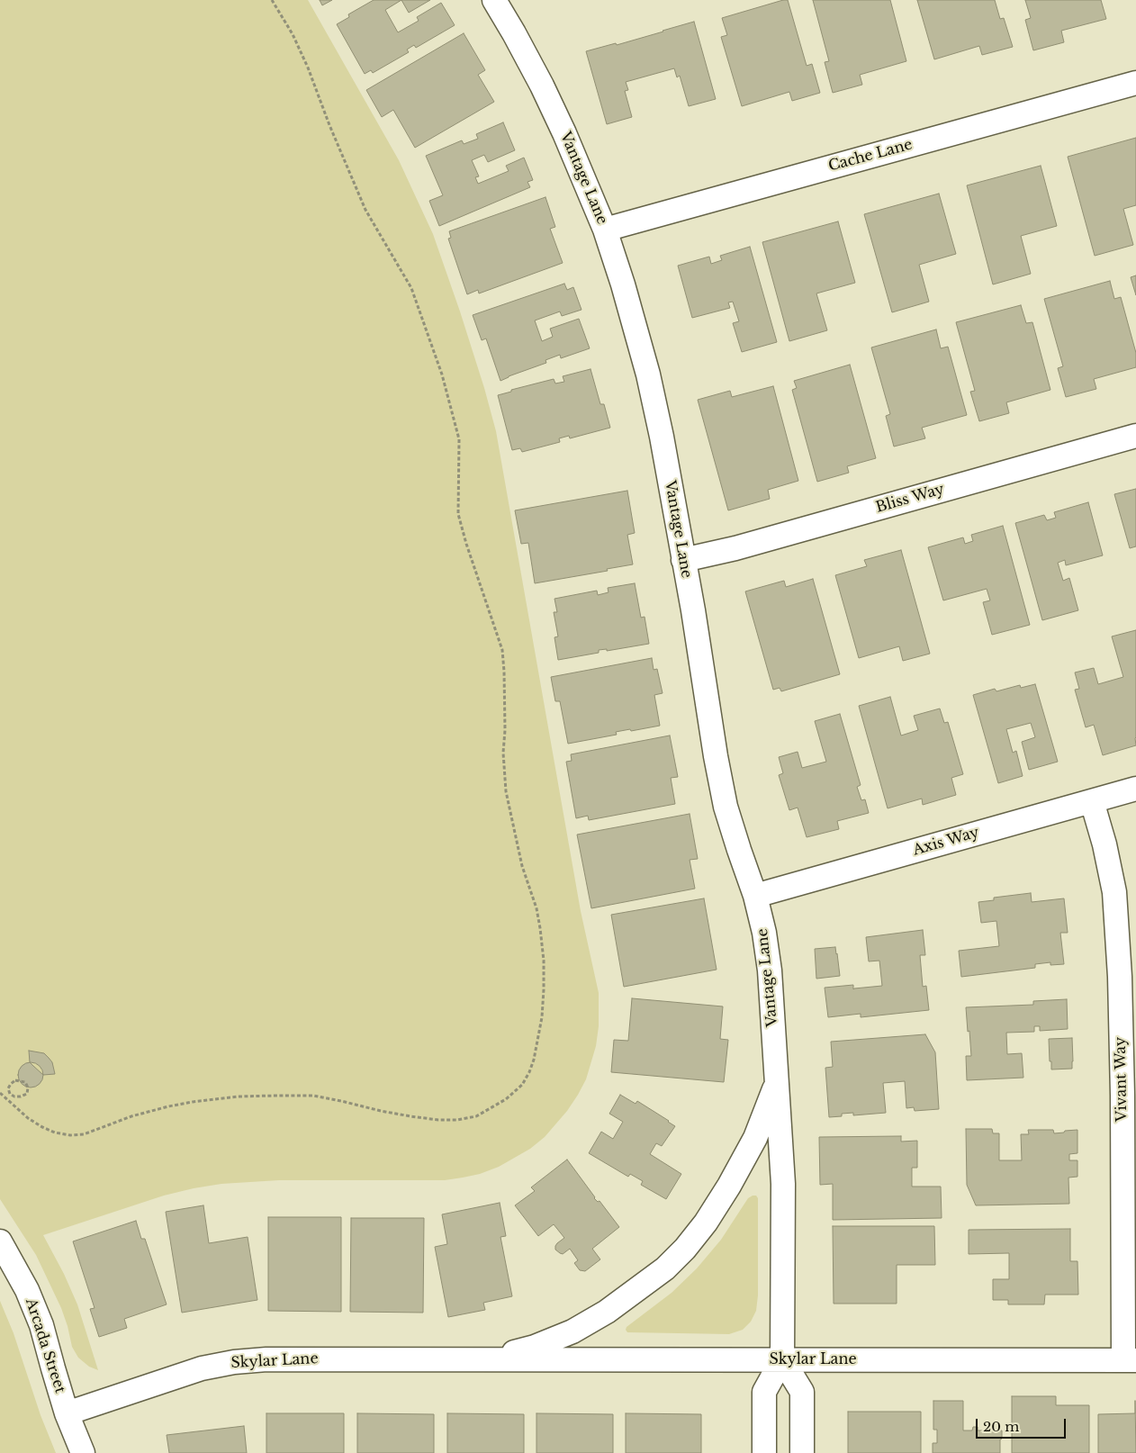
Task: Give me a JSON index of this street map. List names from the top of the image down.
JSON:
{
  "streets": {
    "street": [
      "Cache Lane",
      "Vantage Lane",
      "Bliss Way",
      "Axis Way",
      "Vivant Way",
      "Arcada Street",
      "Skylar Lane"
    ]
  },
  "crossings": [
    ["Cache Lane", "Vantage Lane"],
    ["Vantage Lane", "Bliss Way"],
    ["Vantage Lane", "Axis Way"],
    ["Vantage Lane", "Skylar Lane"],
    ["Axis Way", "Vivant Way"],
    ["Vivant Way", "Skylar Lane"],
    ["Arcada Street", "Skylar Lane"]
  ],
  "scale_bar": "20 m"
}
